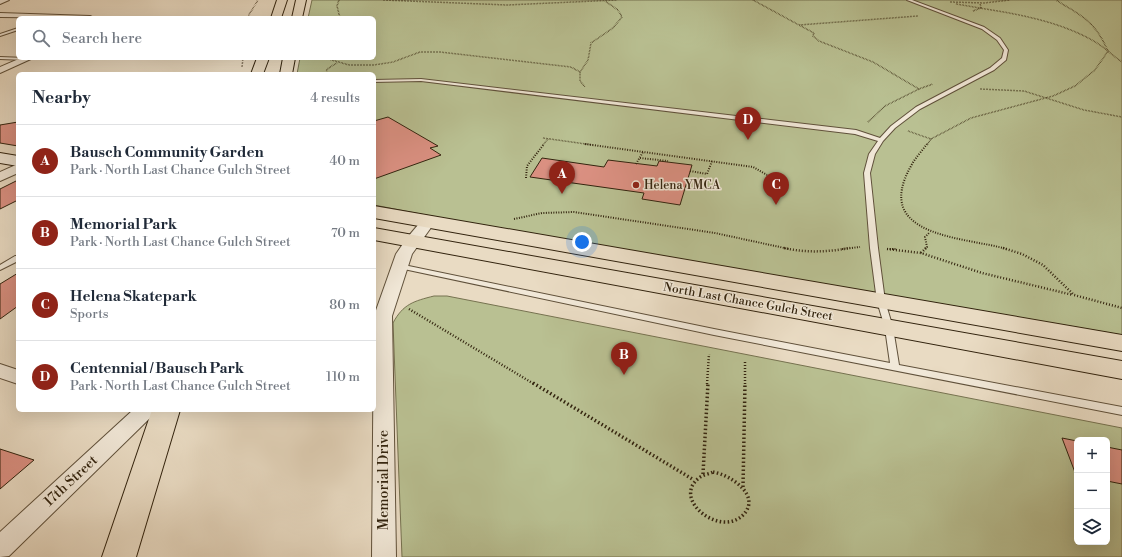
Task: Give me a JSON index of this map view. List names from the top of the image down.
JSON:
{
  "streets": {
    "main road": ["North Last Chance Gulch Street"],
    "street": ["Memorial Drive", "17th Street"]
  },
  "crossings": [
    ["North Last Chance Gulch Street", "Memorial Drive"]
  ],
  "places": ["Helena YMCA"],
  "page": {
    "search": "Search here",
    "heading": ["Nearby", "4 results"],
    "pins": [
      "D",
      "A",
      "C",
      "B"
    ],
    "list": [
      {
        "mark": "A",
        "name": "Bausch Community Garden",
        "note": "Park · North Last Chance Gulch Street",
        "value": "40 m"
      },
      {
        "mark": "B",
        "name": "Memorial Park",
        "note": "Park · North Last Chance Gulch Street",
        "value": "70 m"
      },
      {
        "mark": "C",
        "name": "Helena Skatepark",
        "note": "Sports",
        "value": "80 m"
      },
      {
        "mark": "D",
        "name": "Centennial / Bausch Park",
        "note": "Park · North Last Chance Gulch Street",
        "value": "110 m"
      }
    ],
    "map_buttons": ["+", "−"]
  }
}
